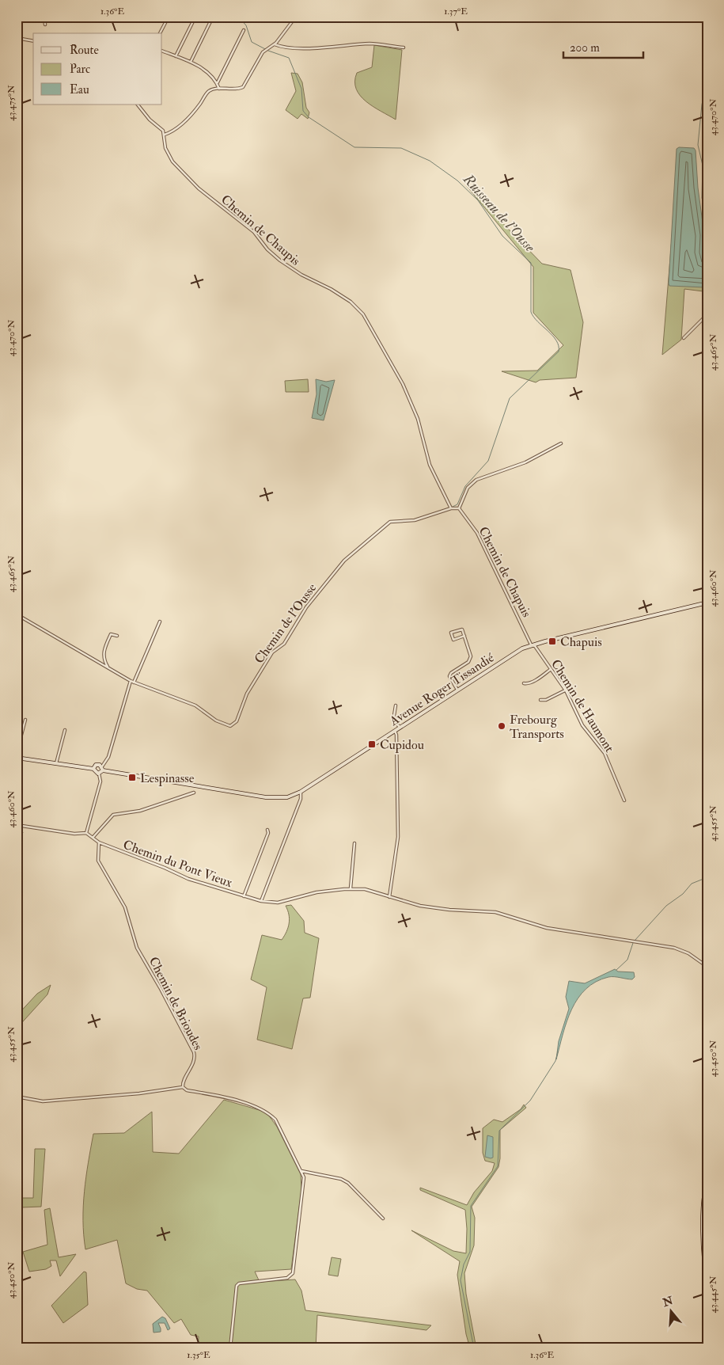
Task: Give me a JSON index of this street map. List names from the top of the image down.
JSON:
{
  "streets": {
    "main road": ["Avenue Roger Tissandié"],
    "street": [
      "Chemin de Chaupis",
      "Chemin de Chapuis",
      "Chemin de l'Ousse",
      "Chemin de Haumont",
      "Chemin du Pont Vieux",
      "Chemin de Brioudes"
    ]
  },
  "crossings": [
    ["Chemin de Chaupis", "Chemin de l'Ousse"],
    ["Chemin de Chapuis", "Chemin de l'Ousse"],
    ["Chemin de Chapuis", "Avenue Roger Tissandié"],
    ["Chemin de Chapuis", "Chemin de Haumont"],
    ["Avenue Roger Tissandié", "Chemin de Haumont"],
    ["Chemin du Pont Vieux", "Chemin de Brioudes"]
  ],
  "water": ["Ruisseau de l'Ousse"],
  "places": {
    "transit": ["Chapuis", "Cupidou", "Lespinasse"],
    "other": ["Frebourg Transports"]
  },
  "legend": ["Route", "Parc", "Eau"],
  "scale_bar": "200 m",
  "north": "top",
  "coordinates": [
    "1.36°E",
    "1.37°E",
    "43.475°N",
    "43.470°N",
    "43.465°N",
    "43.460°N",
    "43.455°N",
    "43.450°N",
    "43.445°N",
    "1.35°E"
  ]
}
